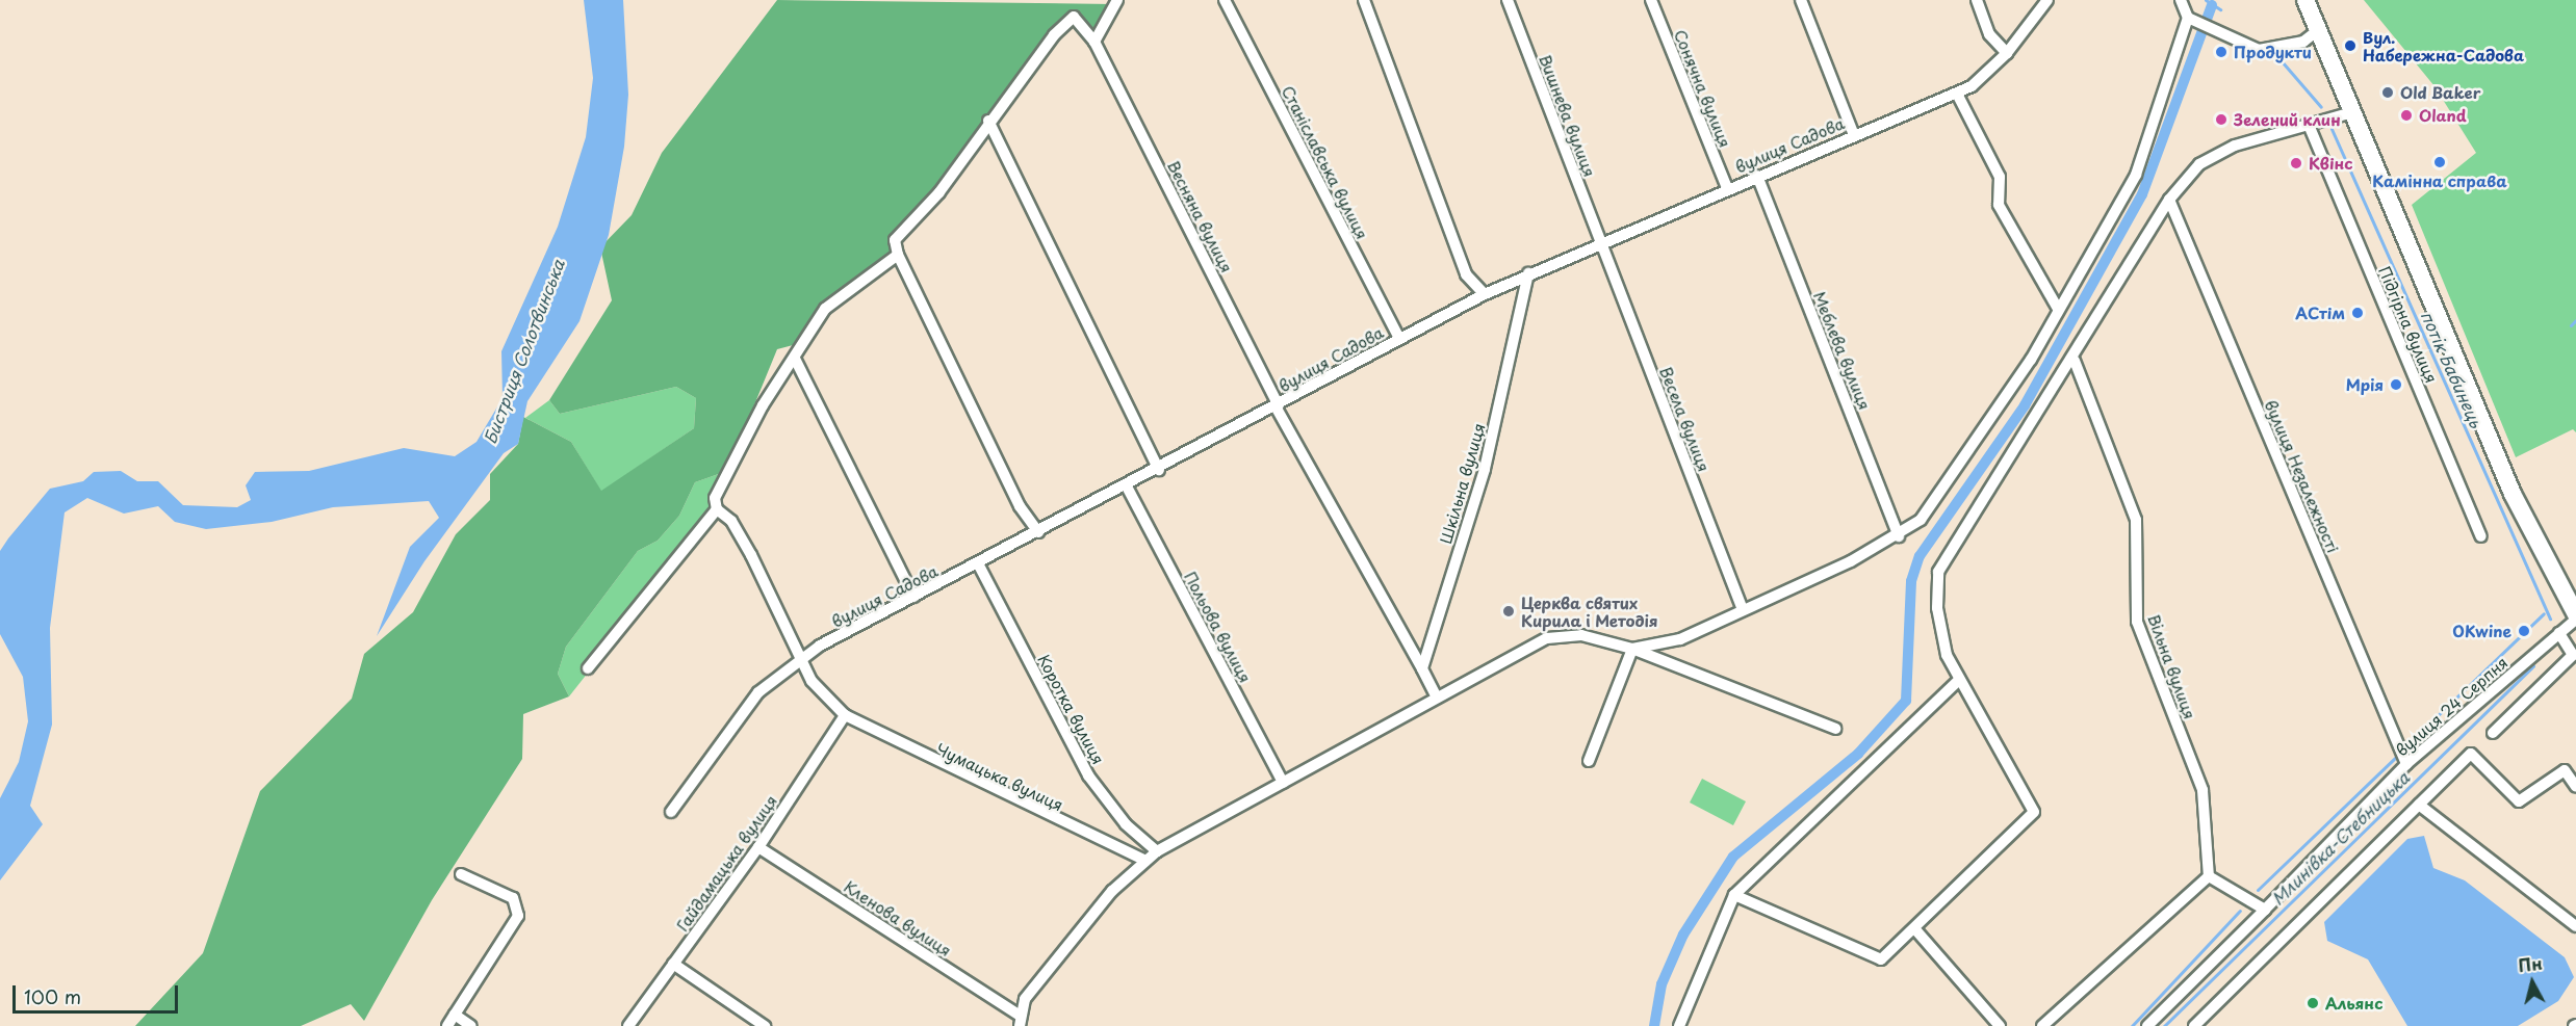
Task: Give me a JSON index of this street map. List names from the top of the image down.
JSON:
{
  "streets": {
    "street": [
      "Сонячна вулиця",
      "Вишнева вулиця",
      "вулиця Садова",
      "Станіславська вулиця",
      "Весняна вулиця",
      "Підгірна вулиця",
      "Меблева вулиця",
      "Весела вулиця",
      "вулиця Незалежності",
      "Шкільна вулиця",
      "Польова вулиця",
      "Вільна вулиця",
      "вулиця 24 Серпня",
      "Коротка вулиця",
      "Чумацька вулиця",
      "Гайдамацька вулиця",
      "Кленова вулиця"
    ]
  },
  "crossings": [
    ["Сонячна вулиця", "вулиця Садова"],
    ["Вишнева вулиця", "вулиця Садова"],
    ["Вишнева вулиця", "Весела вулиця"],
    ["вулиця Садова", "Станіславська вулиця"],
    ["вулиця Садова", "Весняна вулиця"],
    ["вулиця Садова", "Меблева вулиця"],
    ["вулиця Садова", "Весела вулиця"],
    ["вулиця Садова", "Шкільна вулиця"],
    ["вулиця Садова", "Польова вулиця"],
    ["вулиця Садова", "Коротка вулиця"],
    ["Весняна вулиця", "Шкільна вулиця"],
    ["вулиця Незалежності", "вулиця 24 Серпня"],
    ["Чумацька вулиця", "Гайдамацька вулиця"],
    ["Гайдамацька вулиця", "Кленова вулиця"]
  ],
  "water": ["Бистриця Солотвинська", "потік Бабинець", "Млинівка-Стебницька"],
  "places": [
    "Вул. Набережна-Садова",
    "Продукти",
    "Old Baker",
    "Oland",
    "Зелений клин",
    "Камінна справа",
    "Квінс",
    "АСтім",
    "Мрія",
    "Церква святих Кирила і Методія",
    "OKwine",
    "Альянс"
  ],
  "scale_bar": "100 m",
  "north": "top"
}
